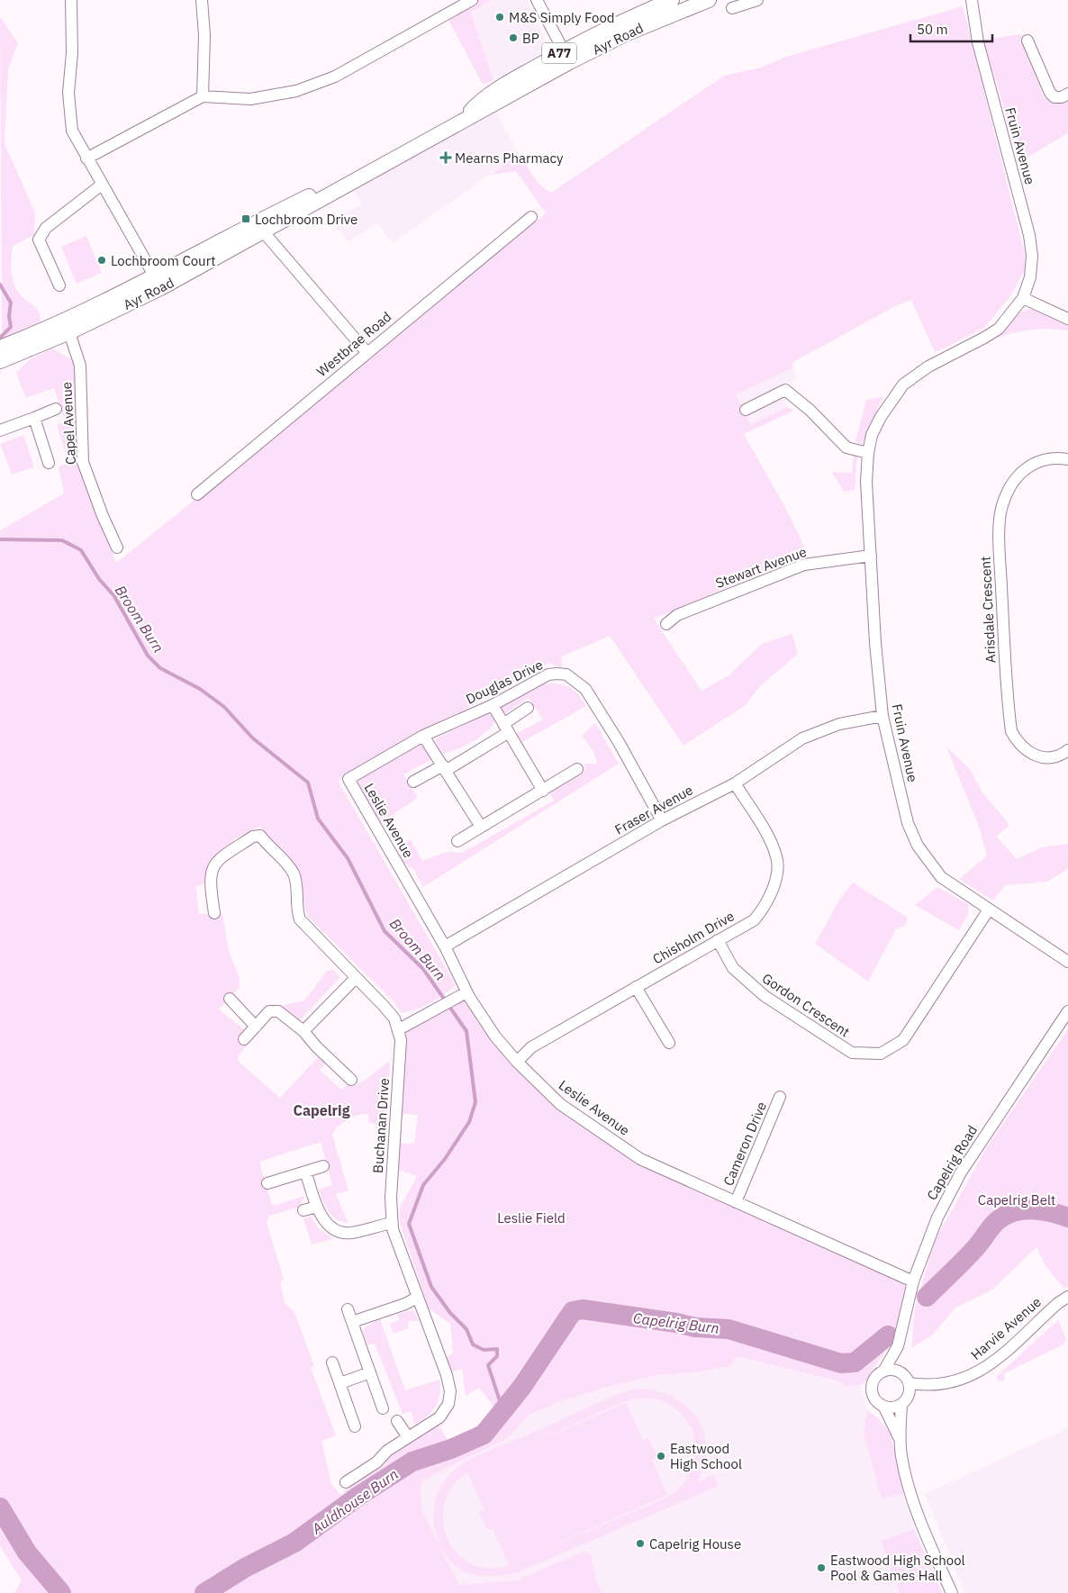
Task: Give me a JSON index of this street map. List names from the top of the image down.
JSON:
{
  "streets": {
    "main road": ["Ayr Road", "A77"],
    "street": [
      "Fruin Avenue",
      "Westbrae Road",
      "Capel Avenue",
      "Stewart Avenue",
      "Arisdale Crescent",
      "Douglas Drive",
      "Fraser Avenue",
      "Leslie Avenue",
      "Chisholm Drive",
      "Gordon Crescent",
      "Buchanan Drive",
      "Cameron Drive",
      "Capelrig Road",
      "Harvie Avenue"
    ]
  },
  "crossings": [
    ["Ayr Road", "Capel Avenue"],
    ["Fruin Avenue", "Stewart Avenue"],
    ["Fruin Avenue", "Fraser Avenue"],
    ["Fruin Avenue", "Gordon Crescent"],
    ["Douglas Drive", "Fraser Avenue"],
    ["Douglas Drive", "Leslie Avenue"],
    ["Fraser Avenue", "Leslie Avenue"],
    ["Fraser Avenue", "Chisholm Drive"],
    ["Leslie Avenue", "Chisholm Drive"],
    ["Leslie Avenue", "Cameron Drive"],
    ["Leslie Avenue", "Capelrig Road"],
    ["Chisholm Drive", "Gordon Crescent"],
    ["Capelrig Road", "Harvie Avenue"]
  ],
  "districts": ["Capelrig"],
  "water": ["Broom Burn", "Capelrig Burn", "Auldhouse Burn"],
  "parks": ["Capelrig Belt", "Leslie Field"],
  "places": {
    "other": [
      "M&S Simply Food",
      "BP",
      "Lochbroom Court",
      "Eastwood High School",
      "Capelrig House",
      "Eastwood High School Pool & Games Hall"
    ],
    "health": ["Mearns Pharmacy"],
    "transit": ["Lochbroom Drive"]
  },
  "scale_bar": "50 m"
}
